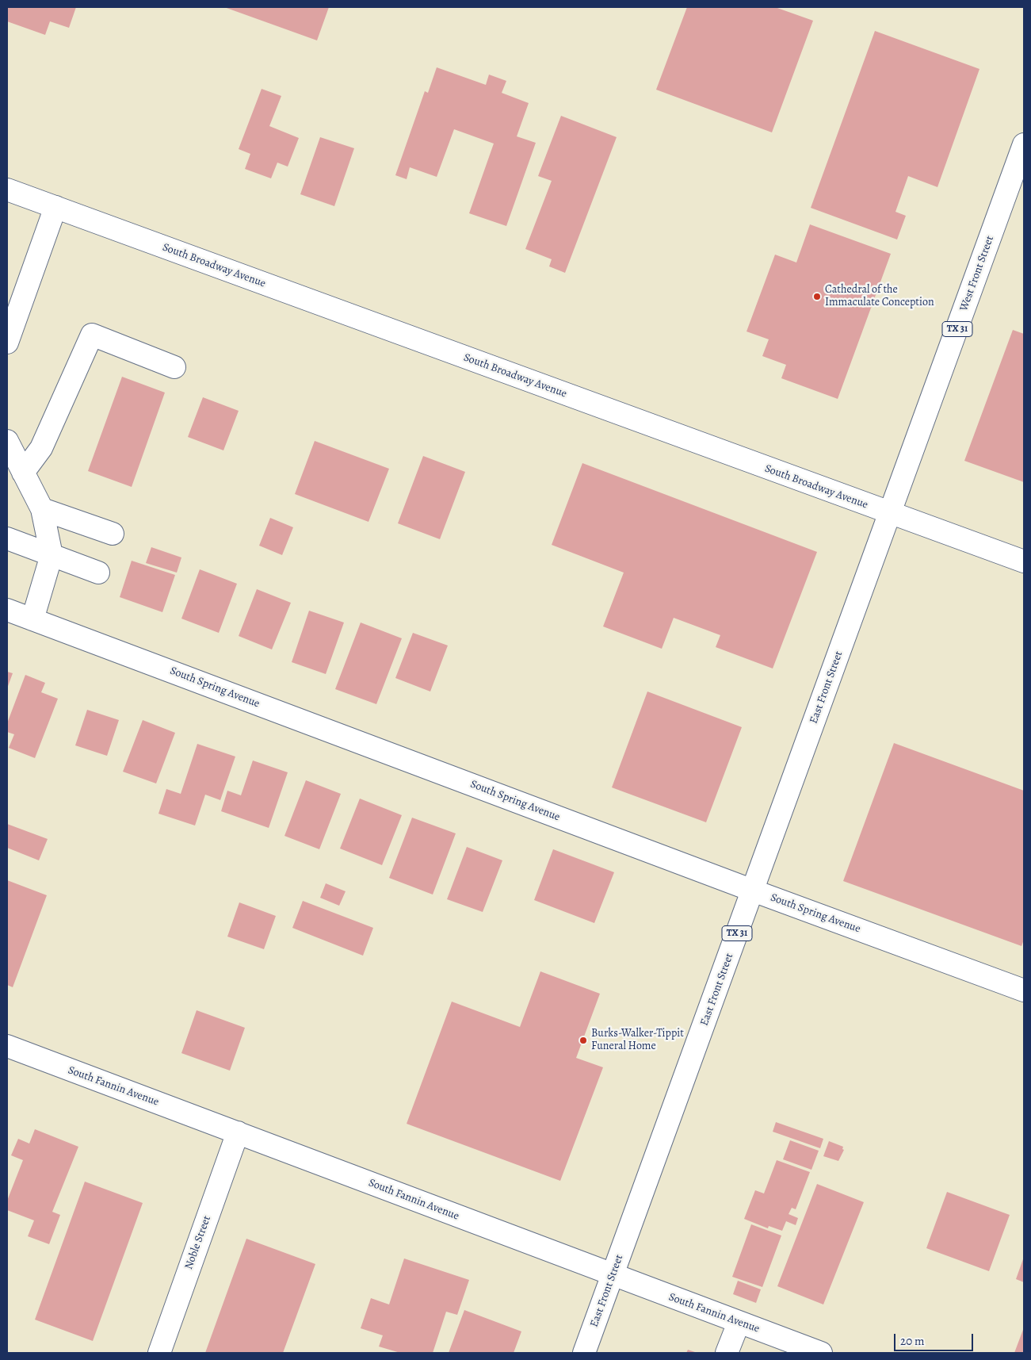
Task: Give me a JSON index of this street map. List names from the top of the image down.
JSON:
{
  "streets": {
    "main road": [
      "South Broadway Avenue",
      "West Front Street",
      "TX 31",
      "South Spring Avenue",
      "East Front Street",
      "South Fannin Avenue",
      "Noble Street"
    ]
  },
  "crossings": [
    ["South Broadway Avenue", "West Front Street"],
    ["South Broadway Avenue", "East Front Street"],
    ["West Front Street", "East Front Street"],
    ["South Spring Avenue", "East Front Street"],
    ["East Front Street", "South Fannin Avenue"],
    ["South Fannin Avenue", "Noble Street"]
  ],
  "places": ["Cathedral of the Immaculate Conception", "Burks-Walker-Tippit Funeral Home"],
  "scale_bar": "20 m"
}
